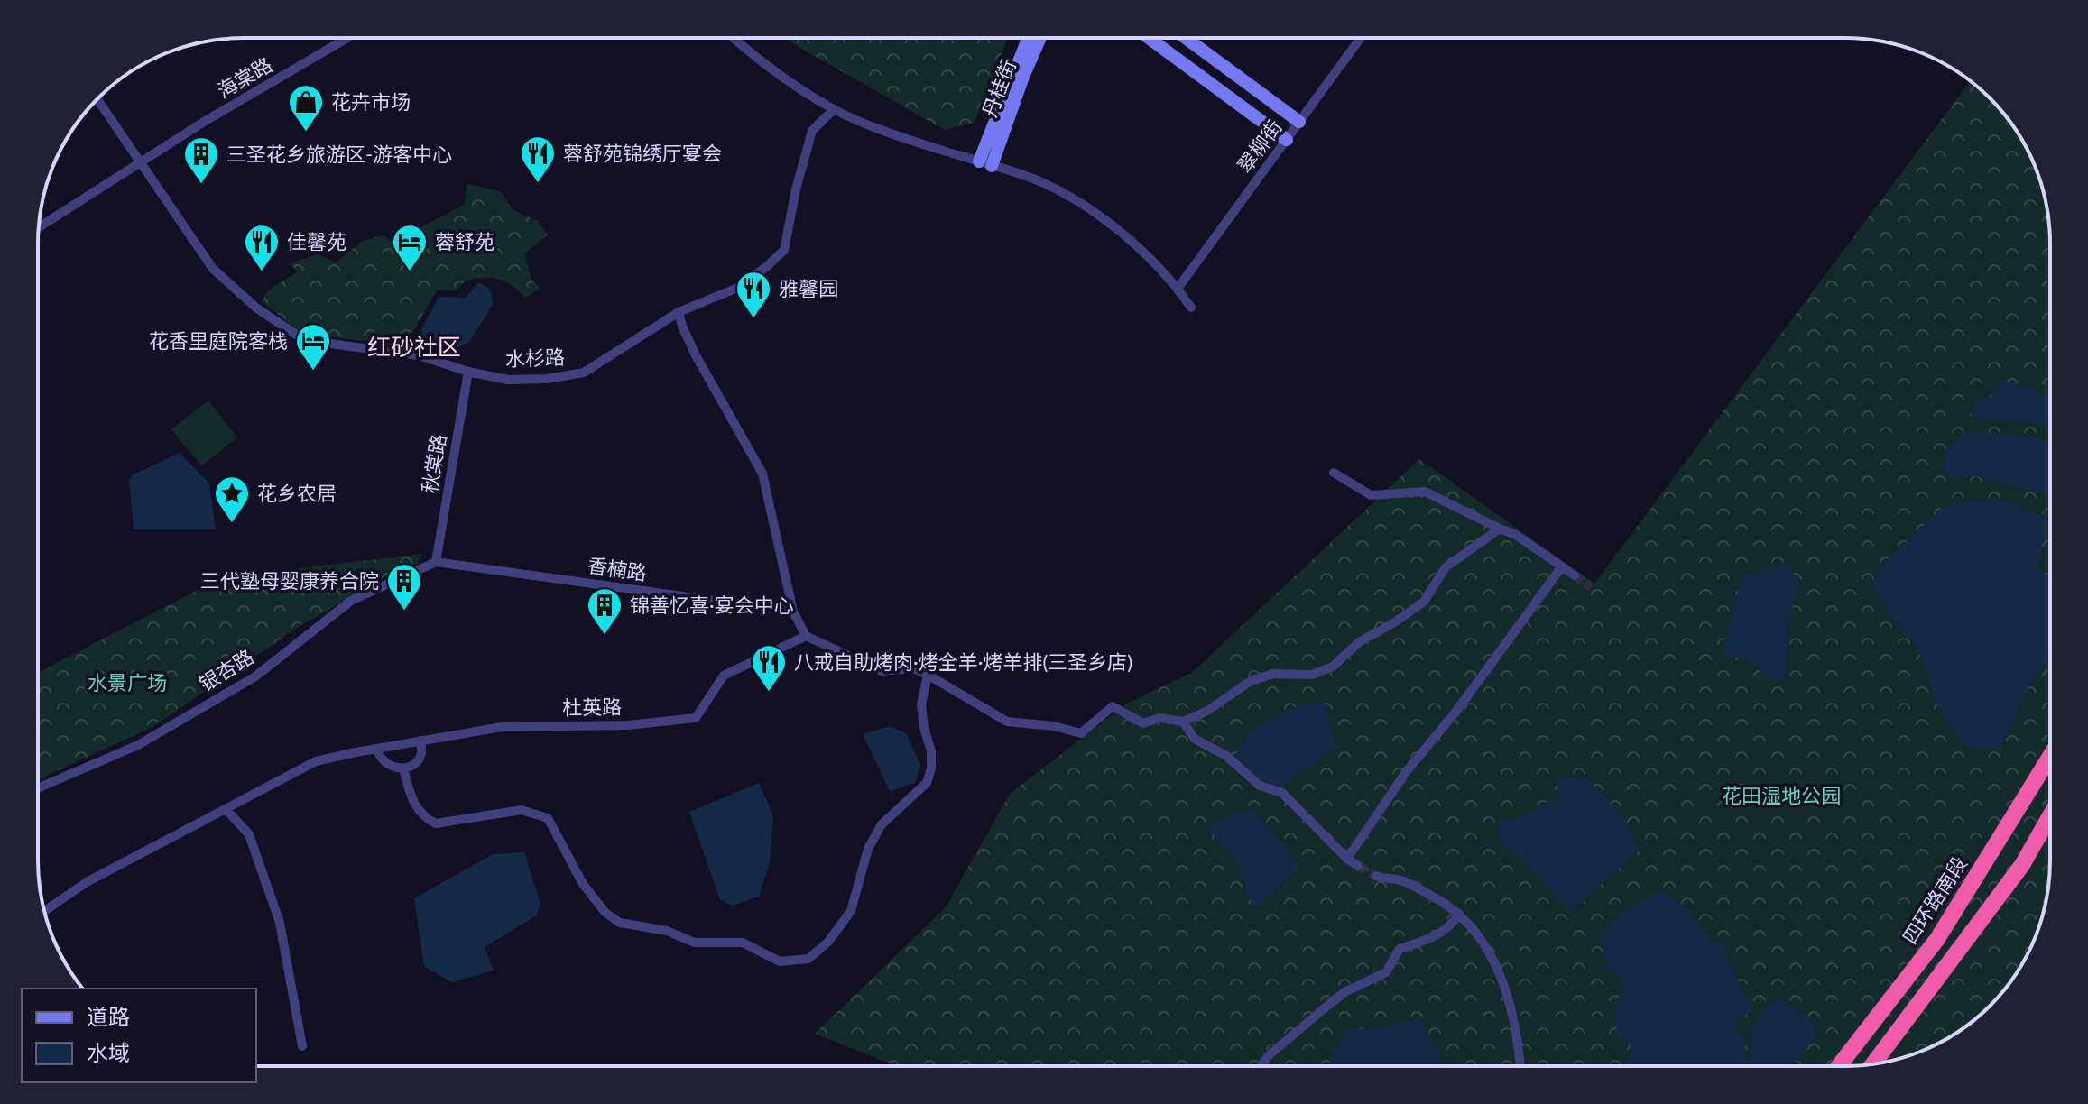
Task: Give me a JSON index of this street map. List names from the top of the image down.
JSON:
{
  "streets": {
    "highway": ["四环路南段"],
    "street": [
      "海棠路",
      "丹桂街",
      "翠柳街",
      "水杉路",
      "秋棠路",
      "香楠路",
      "银杏路",
      "杜英路"
    ]
  },
  "crossings": [
    ["海棠路", "水杉路"],
    ["水杉路", "秋棠路"],
    ["秋棠路", "香楠路"],
    ["秋棠路", "银杏路"],
    ["香楠路", "银杏路"]
  ],
  "districts": ["红砂社区"],
  "parks": ["水景广场", "花田湿地公园"],
  "places": {
    "shop": ["花卉市场"],
    "restaurant": [
      "蓉舒苑锦绣厅宴会",
      "佳馨苑",
      "雅馨园",
      "八戒自助烤肉·烤全羊·烤羊排(三圣乡店)"
    ],
    "building": ["三圣花乡旅游区-游客中心", "三代塾母婴康养合院", "锦善忆喜·宴会中心"],
    "hotel": ["蓉舒苑", "花香里庭院客栈"],
    "place": ["花乡农居"]
  },
  "legend": ["道路", "水域"]
}
